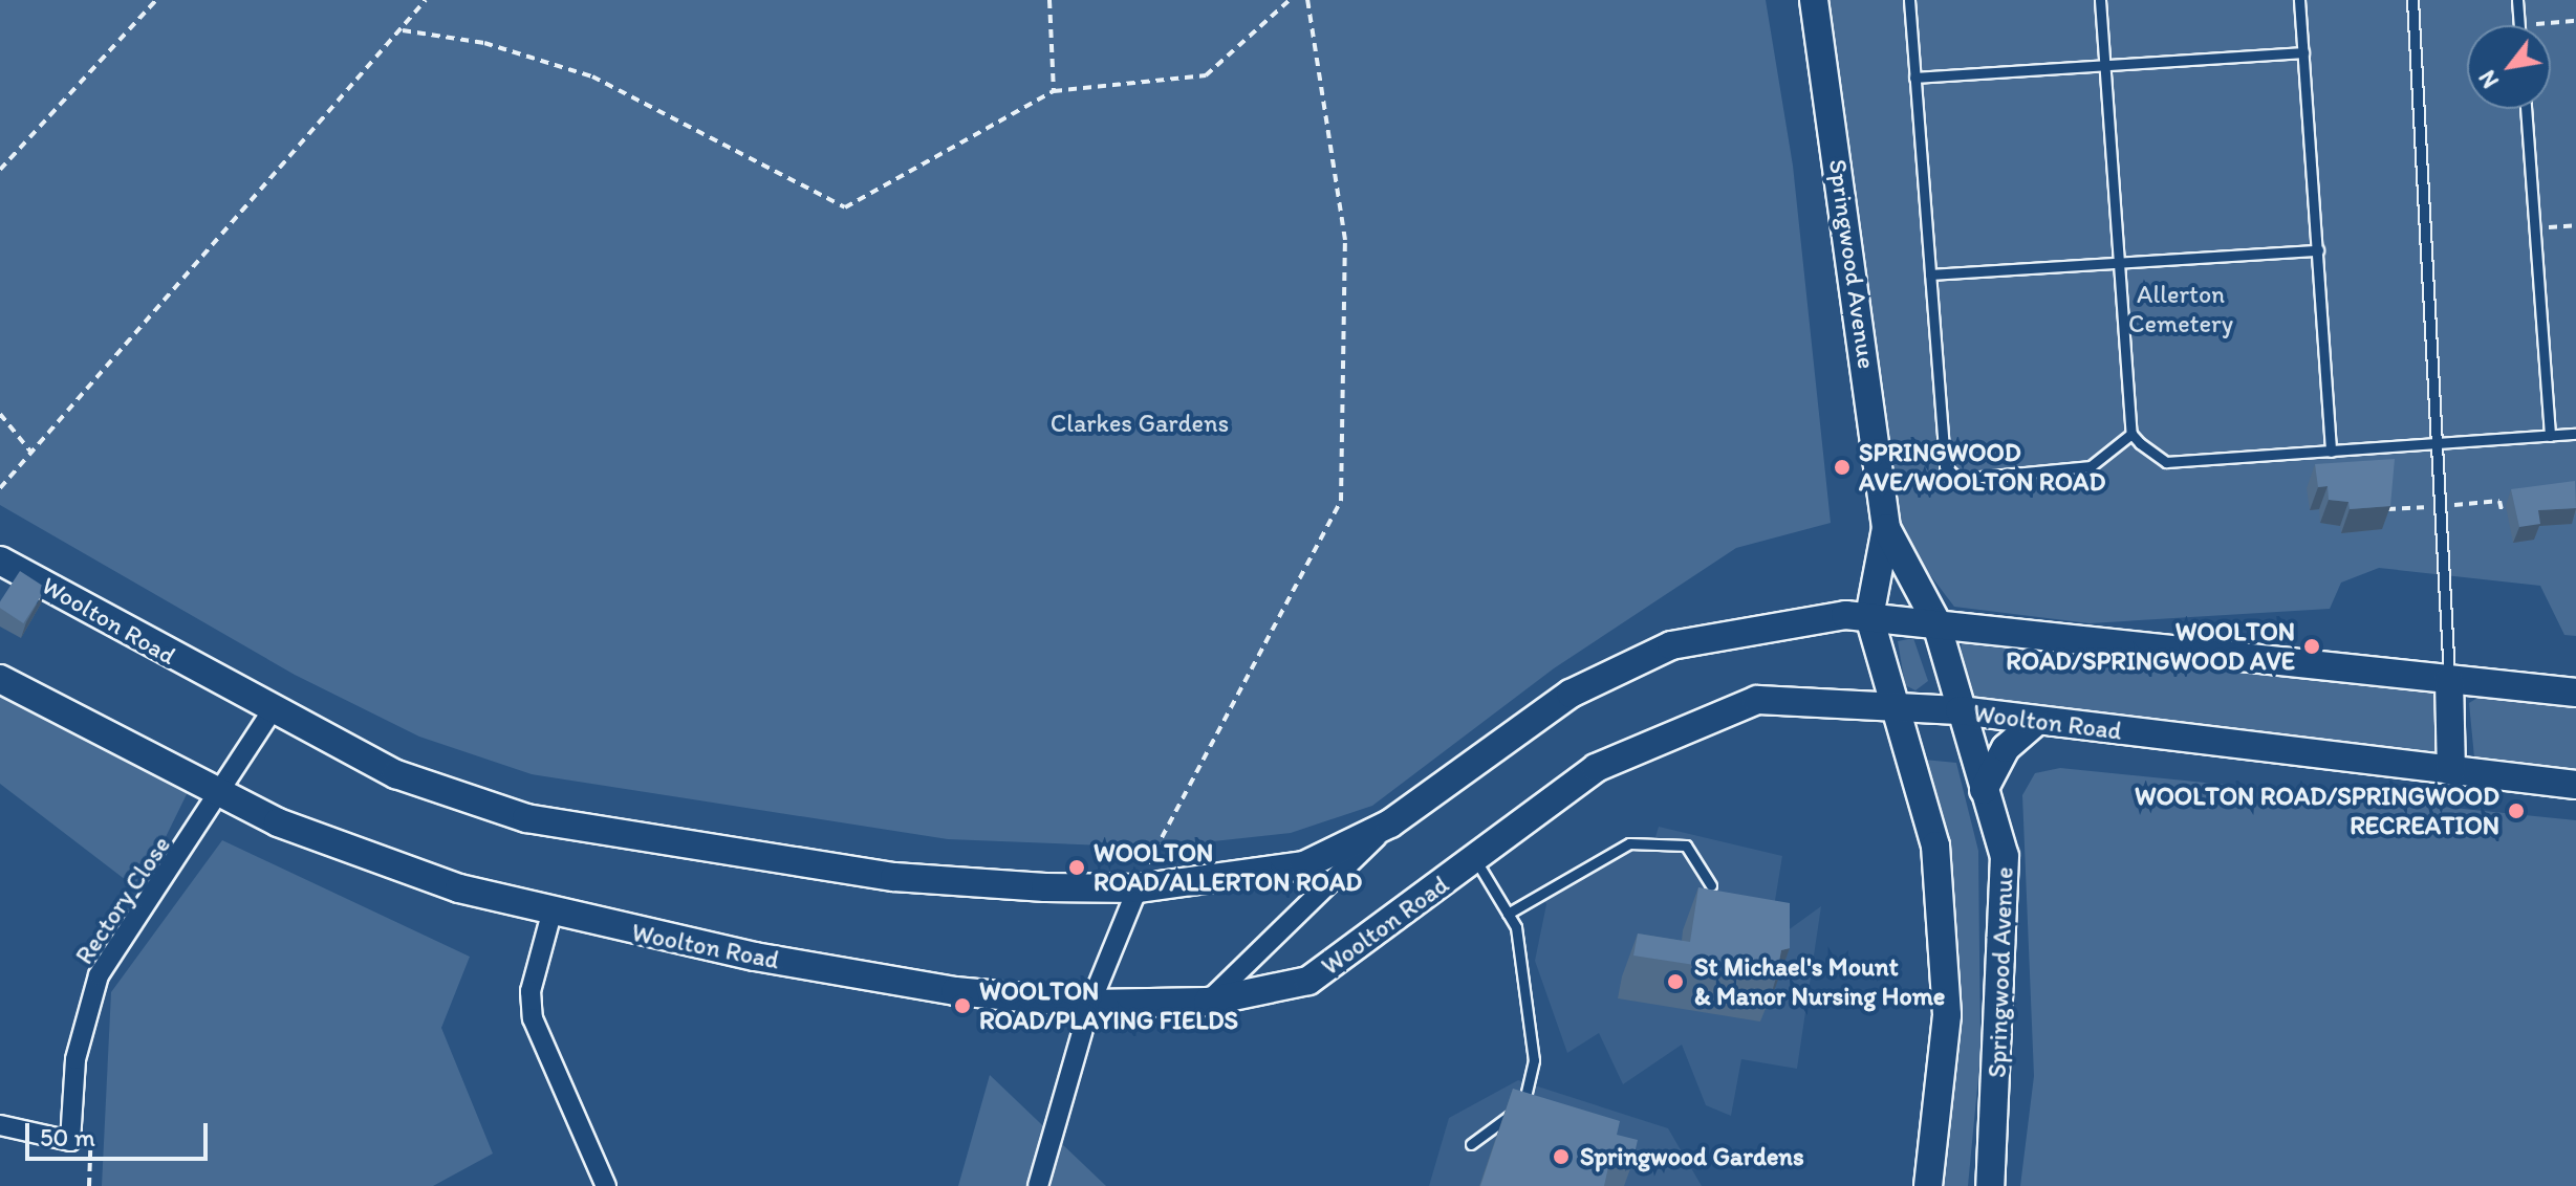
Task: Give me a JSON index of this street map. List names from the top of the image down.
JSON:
{
  "streets": {
    "main road": ["Springwood Avenue", "Woolton Road"],
    "street": ["Rectory Close"]
  },
  "crossings": [
    ["Springwood Avenue", "Woolton Road"],
    ["Woolton Road", "Rectory Close"]
  ],
  "parks": ["Allerton Cemetery", "Clarkes Gardens"],
  "places": [
    "SPRINGWOOD AVE/WOOLTON ROAD",
    "WOOLTON ROAD/SPRINGWOOD AVE",
    "WOOLTON ROAD/SPRINGWOOD RECREATION",
    "WOOLTON ROAD/ALLERTON ROAD",
    "St Michael's Mount & Manor Nursing Home",
    "WOOLTON ROAD/PLAYING FIELDS",
    "Springwood Gardens"
  ],
  "scale_bar": "50 m",
  "north": "bottom left"
}
